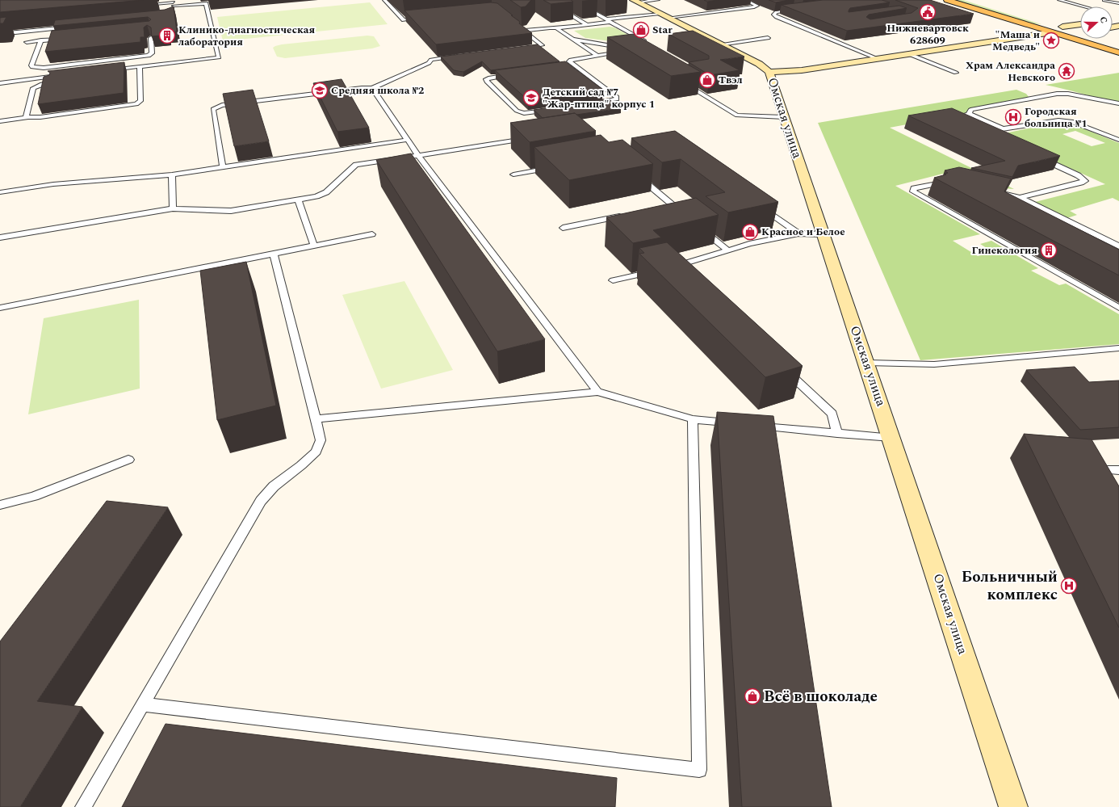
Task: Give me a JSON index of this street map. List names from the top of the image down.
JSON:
{
  "streets": {
    "main road": ["Омская улица"]
  },
  "places": {
    "public building": ["Нижневартовск 628609"],
    "shop": [
      "Star",
      "Твэл",
      "Красное и Белое",
      "Всё в шоколаде"
    ],
    "building": ["Клинико-диагностическая лаборатория", "Гинекология"],
    "place": ["\"Маша и Медведь\""],
    "temple": ["Храм Александра Невского"],
    "school or university": ["Средняя школа №2", "Детский сад №7 \"Жар-птица\" корпус 1"],
    "hospital": ["Городская больница №1", "Больничный комплекс"]
  },
  "north": "right"
}
